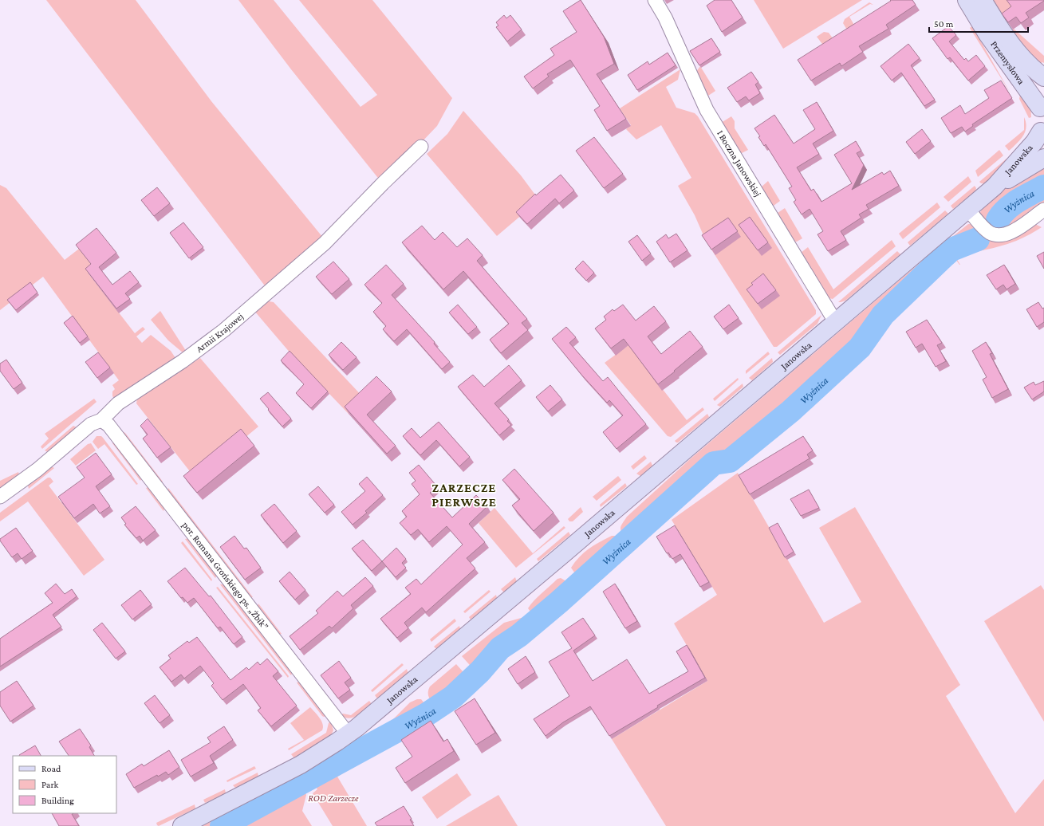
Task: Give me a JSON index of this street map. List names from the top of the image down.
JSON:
{
  "streets": {
    "street": [
      "Przemysłowa",
      "Janowska",
      "I Boczna Janowskiej",
      "Armii Krajowej",
      "por. Romana Grońskiego ps. „Żbik”"
    ]
  },
  "crossings": [
    ["Janowska", "I Boczna Janowskiej"],
    ["Janowska", "por. Romana Grońskiego ps. „Żbik”"],
    ["Armii Krajowej", "por. Romana Grońskiego ps. „Żbik”"]
  ],
  "districts": ["ZARZECZE PIERWSZE"],
  "water": ["Wyżnica"],
  "parks": ["ROD Zarzecze"],
  "legend": ["Road", "Park", "Building"],
  "scale_bar": "50 m"
}
